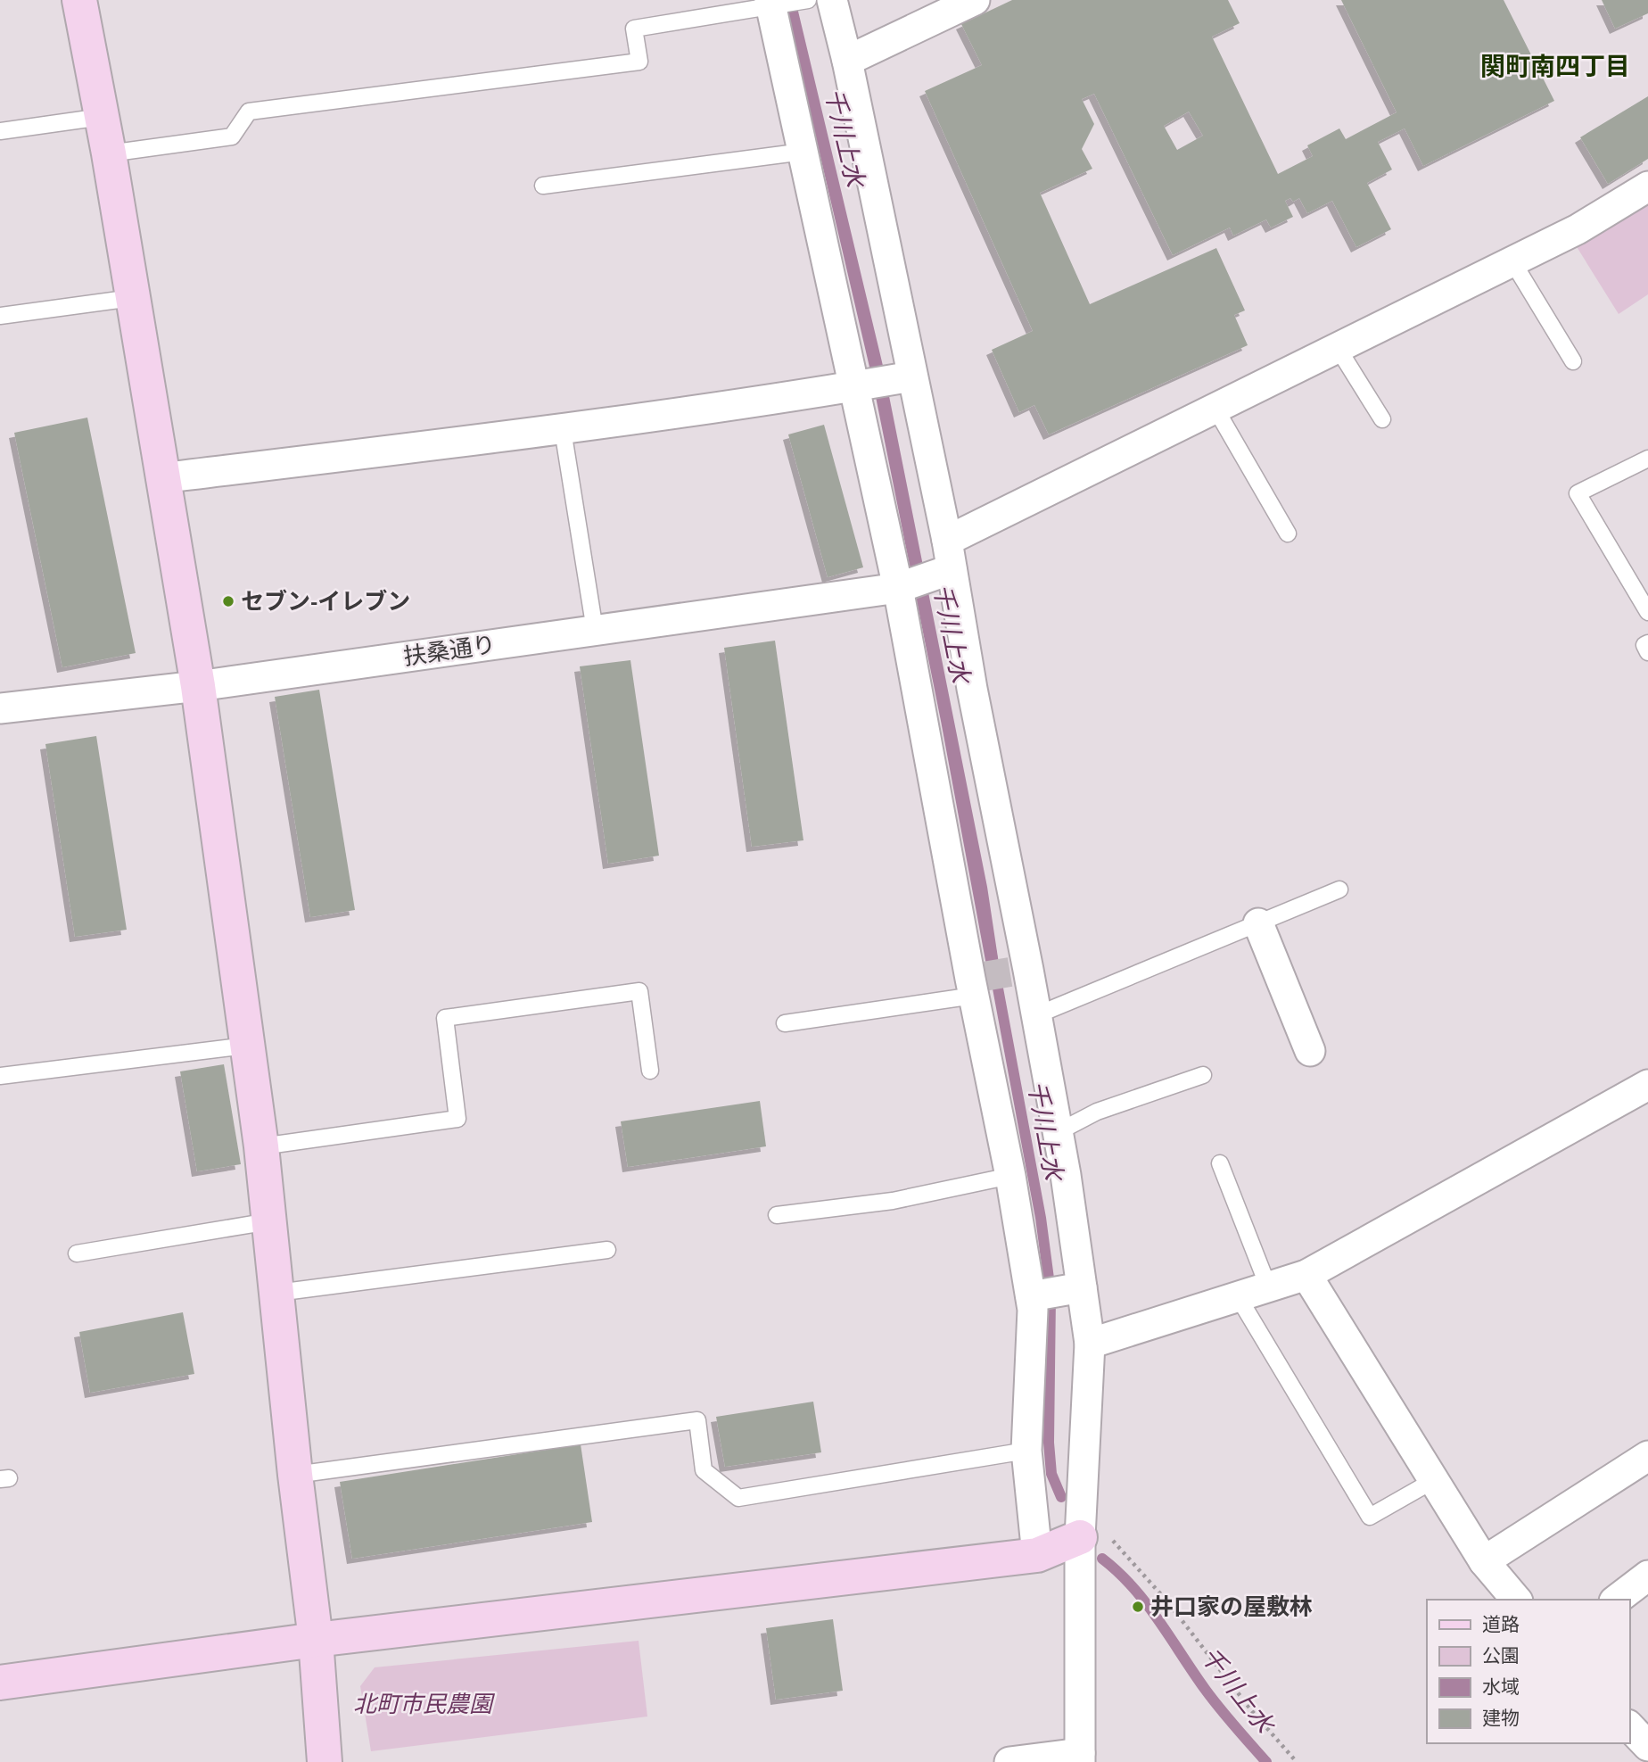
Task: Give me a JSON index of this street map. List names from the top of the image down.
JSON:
{
  "streets": {
    "street": ["扶桑通り"]
  },
  "districts": ["関町南四丁目"],
  "water": ["千川上水"],
  "parks": ["北町市民農園"],
  "places": ["セブン-イレブン", "井口家の屋敷林"],
  "legend": [
    "道路",
    "公園",
    "水域",
    "建物"
  ]
}
